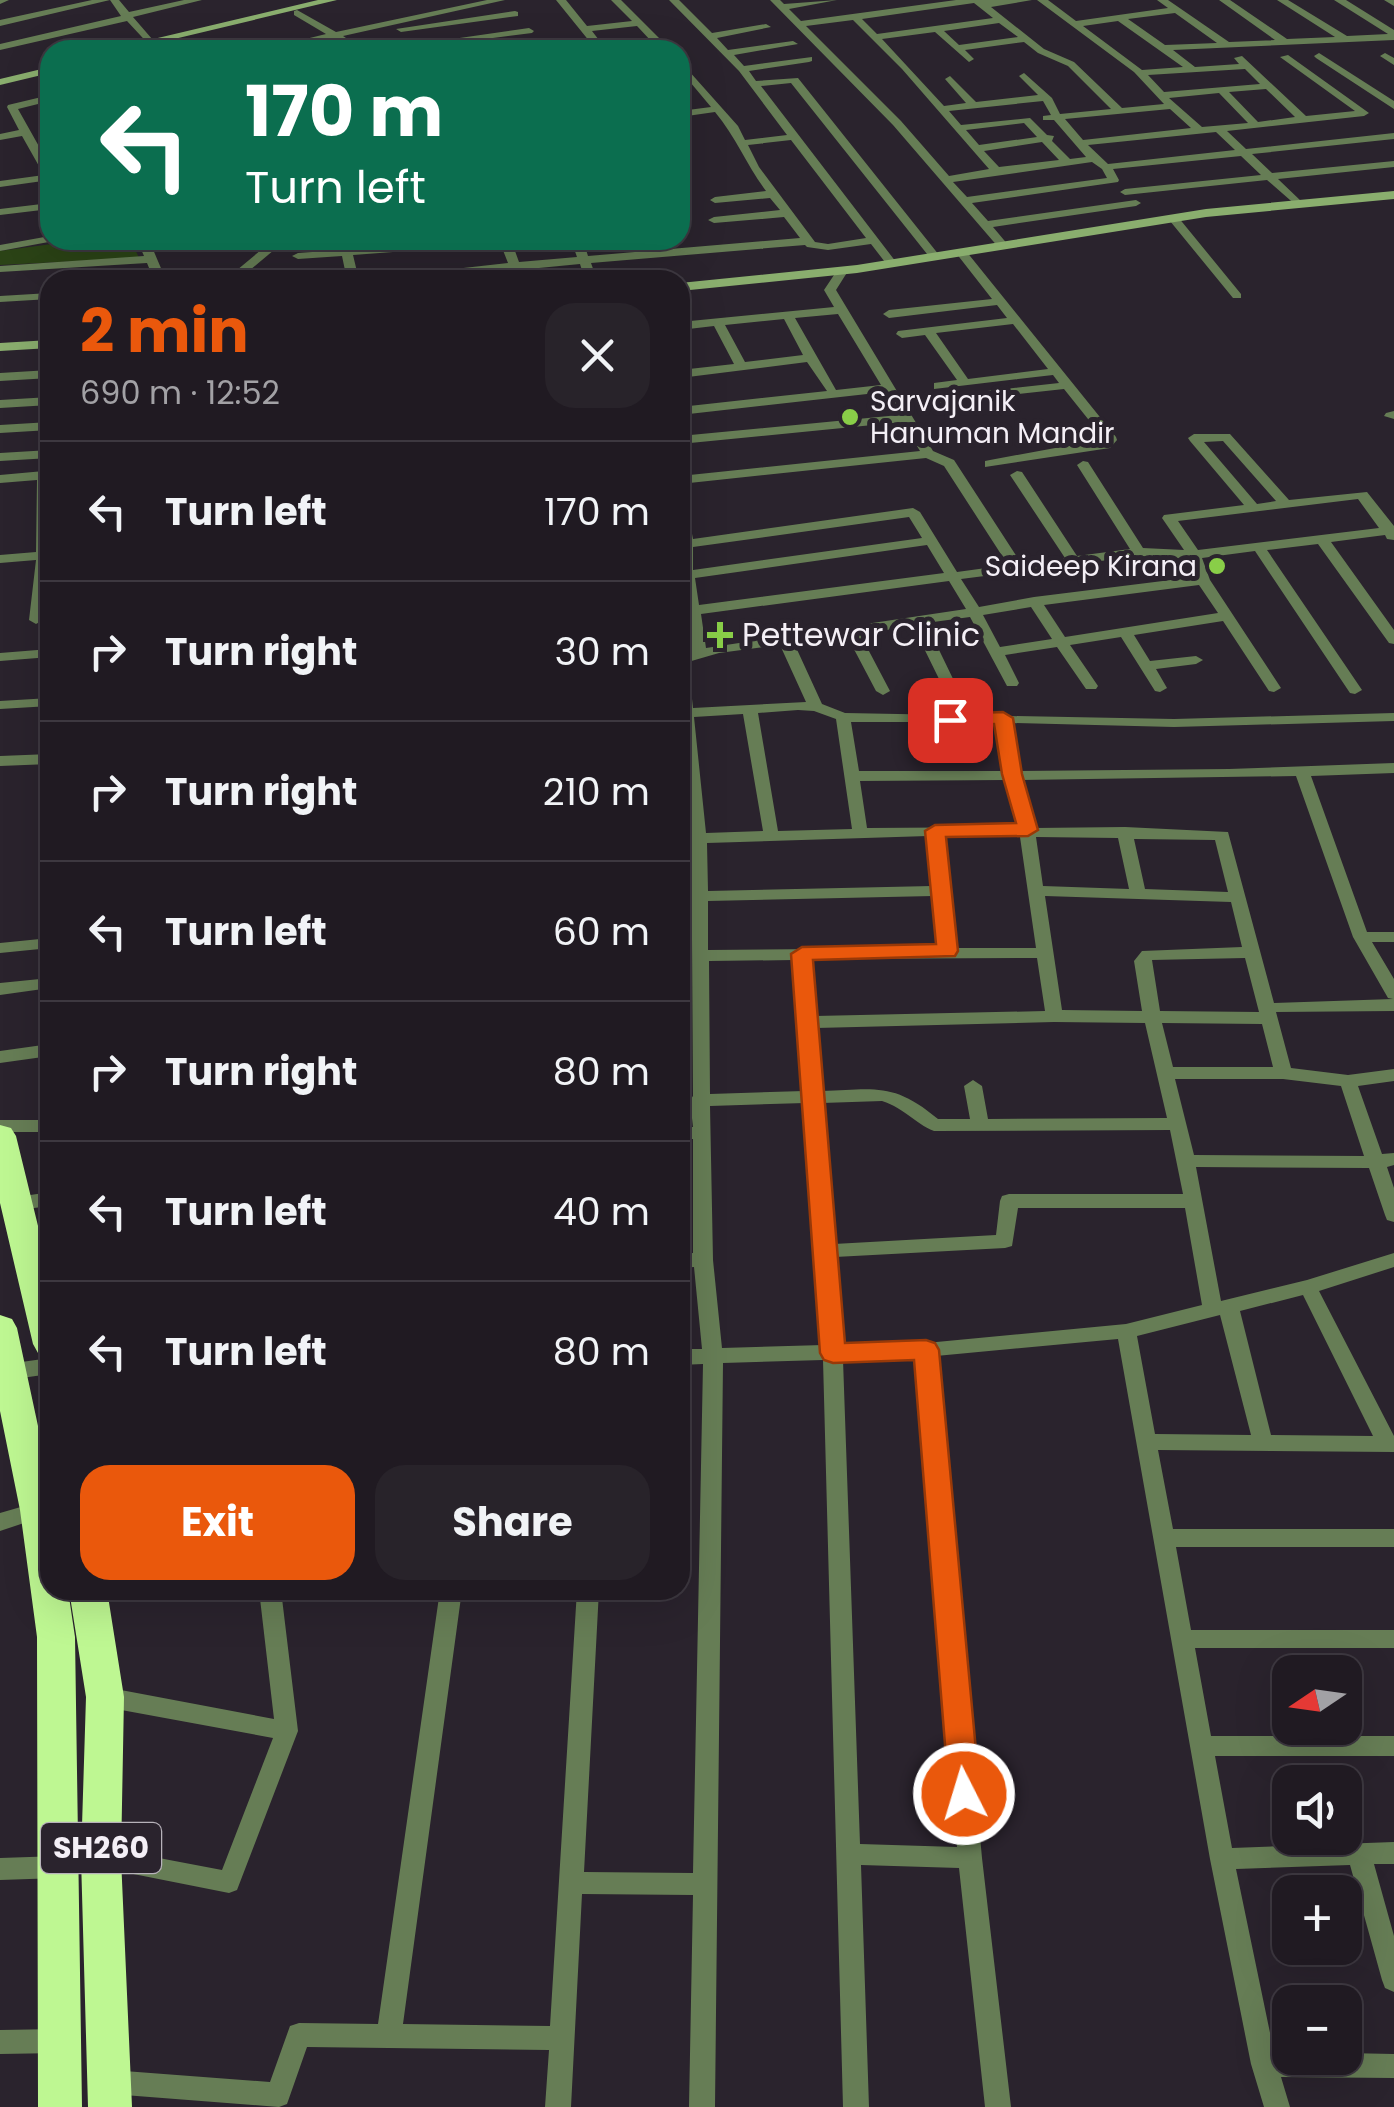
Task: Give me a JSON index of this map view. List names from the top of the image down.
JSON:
{
  "streets": {
    "highway": ["SH260"]
  },
  "places": {
    "other": ["Sarvajanik Hanuman Mandir", "Saideep Kirana"],
    "health": ["Pettewar Clinic"]
  },
  "north": "left",
  "page": {
    "turn": ["170 m", "Turn left"],
    "heading": ["2 min", "690 m · 12:52"],
    "list": [
      {
        "name": "Turn left",
        "value": "170 m"
      },
      {
        "name": "Turn right",
        "value": "30 m"
      },
      {
        "name": "Turn right",
        "value": "210 m"
      },
      {
        "name": "Turn left",
        "value": "60 m"
      },
      {
        "name": "Turn right",
        "value": "80 m"
      },
      {
        "name": "Turn left",
        "value": "40 m"
      },
      {
        "name": "Turn left",
        "value": "80 m"
      }
    ],
    "buttons": ["Exit", "Share"],
    "map_buttons": ["+", "−"]
  }
}
